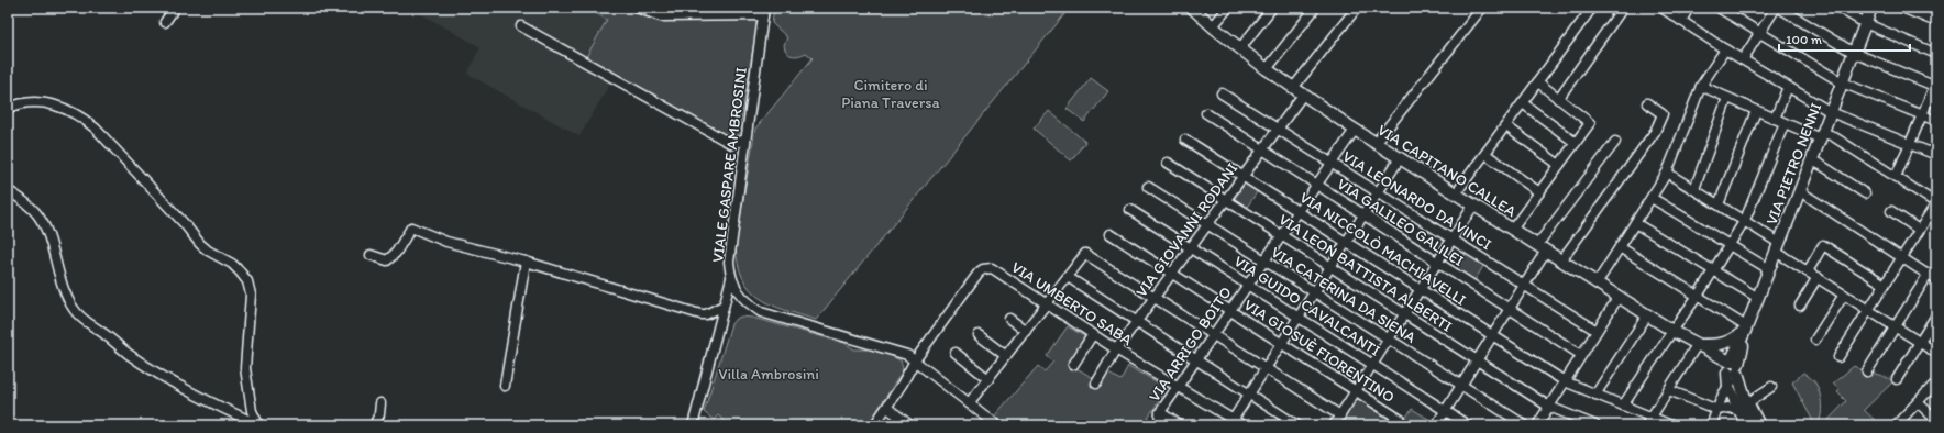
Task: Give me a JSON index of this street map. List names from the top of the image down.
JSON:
{
  "streets": {
    "main road": ["VIA PIETRO NENNI", "VIA CAPITANO CALLEA"],
    "street": [
      "VIALE GASPARE AMBROSINI",
      "VIA LEONARDO DA VINCI",
      "VIA GALILEO GALILEI",
      "VIA GIOVANNI RODANI",
      "VIA NICCOLÒ MACHIAVELLI",
      "VIA LEON BATTISTA ALBERTI",
      "VIA CATERINA DA SIENA",
      "VIA UMBERTO SABA",
      "VIA GUIDO CAVALCANTI",
      "VIA ARRIGO BOITO",
      "VIA GIOSUÈ FIORENTINO"
    ]
  },
  "crossings": [
    ["VIA PIETRO NENNI", "VIA CAPITANO CALLEA"],
    ["VIALE GASPARE AMBROSINI", "VIA UMBERTO SABA"],
    ["VIA CAPITANO CALLEA", "VIA GIOVANNI RODANI"],
    ["VIA CAPITANO CALLEA", "VIA ARRIGO BOITO"],
    ["VIA LEONARDO DA VINCI", "VIA GIOVANNI RODANI"],
    ["VIA LEONARDO DA VINCI", "VIA ARRIGO BOITO"],
    ["VIA GALILEO GALILEI", "VIA GIOVANNI RODANI"],
    ["VIA GALILEO GALILEI", "VIA ARRIGO BOITO"],
    ["VIA GIOVANNI RODANI", "VIA NICCOLÒ MACHIAVELLI"],
    ["VIA GIOVANNI RODANI", "VIA LEON BATTISTA ALBERTI"],
    ["VIA GIOVANNI RODANI", "VIA CATERINA DA SIENA"],
    ["VIA GIOVANNI RODANI", "VIA UMBERTO SABA"],
    ["VIA GIOVANNI RODANI", "VIA GUIDO CAVALCANTI"],
    ["VIA GIOVANNI RODANI", "VIA GIOSUÈ FIORENTINO"],
    ["VIA NICCOLÒ MACHIAVELLI", "VIA ARRIGO BOITO"],
    ["VIA LEON BATTISTA ALBERTI", "VIA ARRIGO BOITO"],
    ["VIA CATERINA DA SIENA", "VIA ARRIGO BOITO"],
    ["VIA UMBERTO SABA", "VIA ARRIGO BOITO"],
    ["VIA GUIDO CAVALCANTI", "VIA ARRIGO BOITO"],
    ["VIA ARRIGO BOITO", "VIA GIOSUÈ FIORENTINO"]
  ],
  "parks": ["Cimitero di Piana Traversa", "Villa Ambrosini"],
  "scale_bar": "100 m"
}
